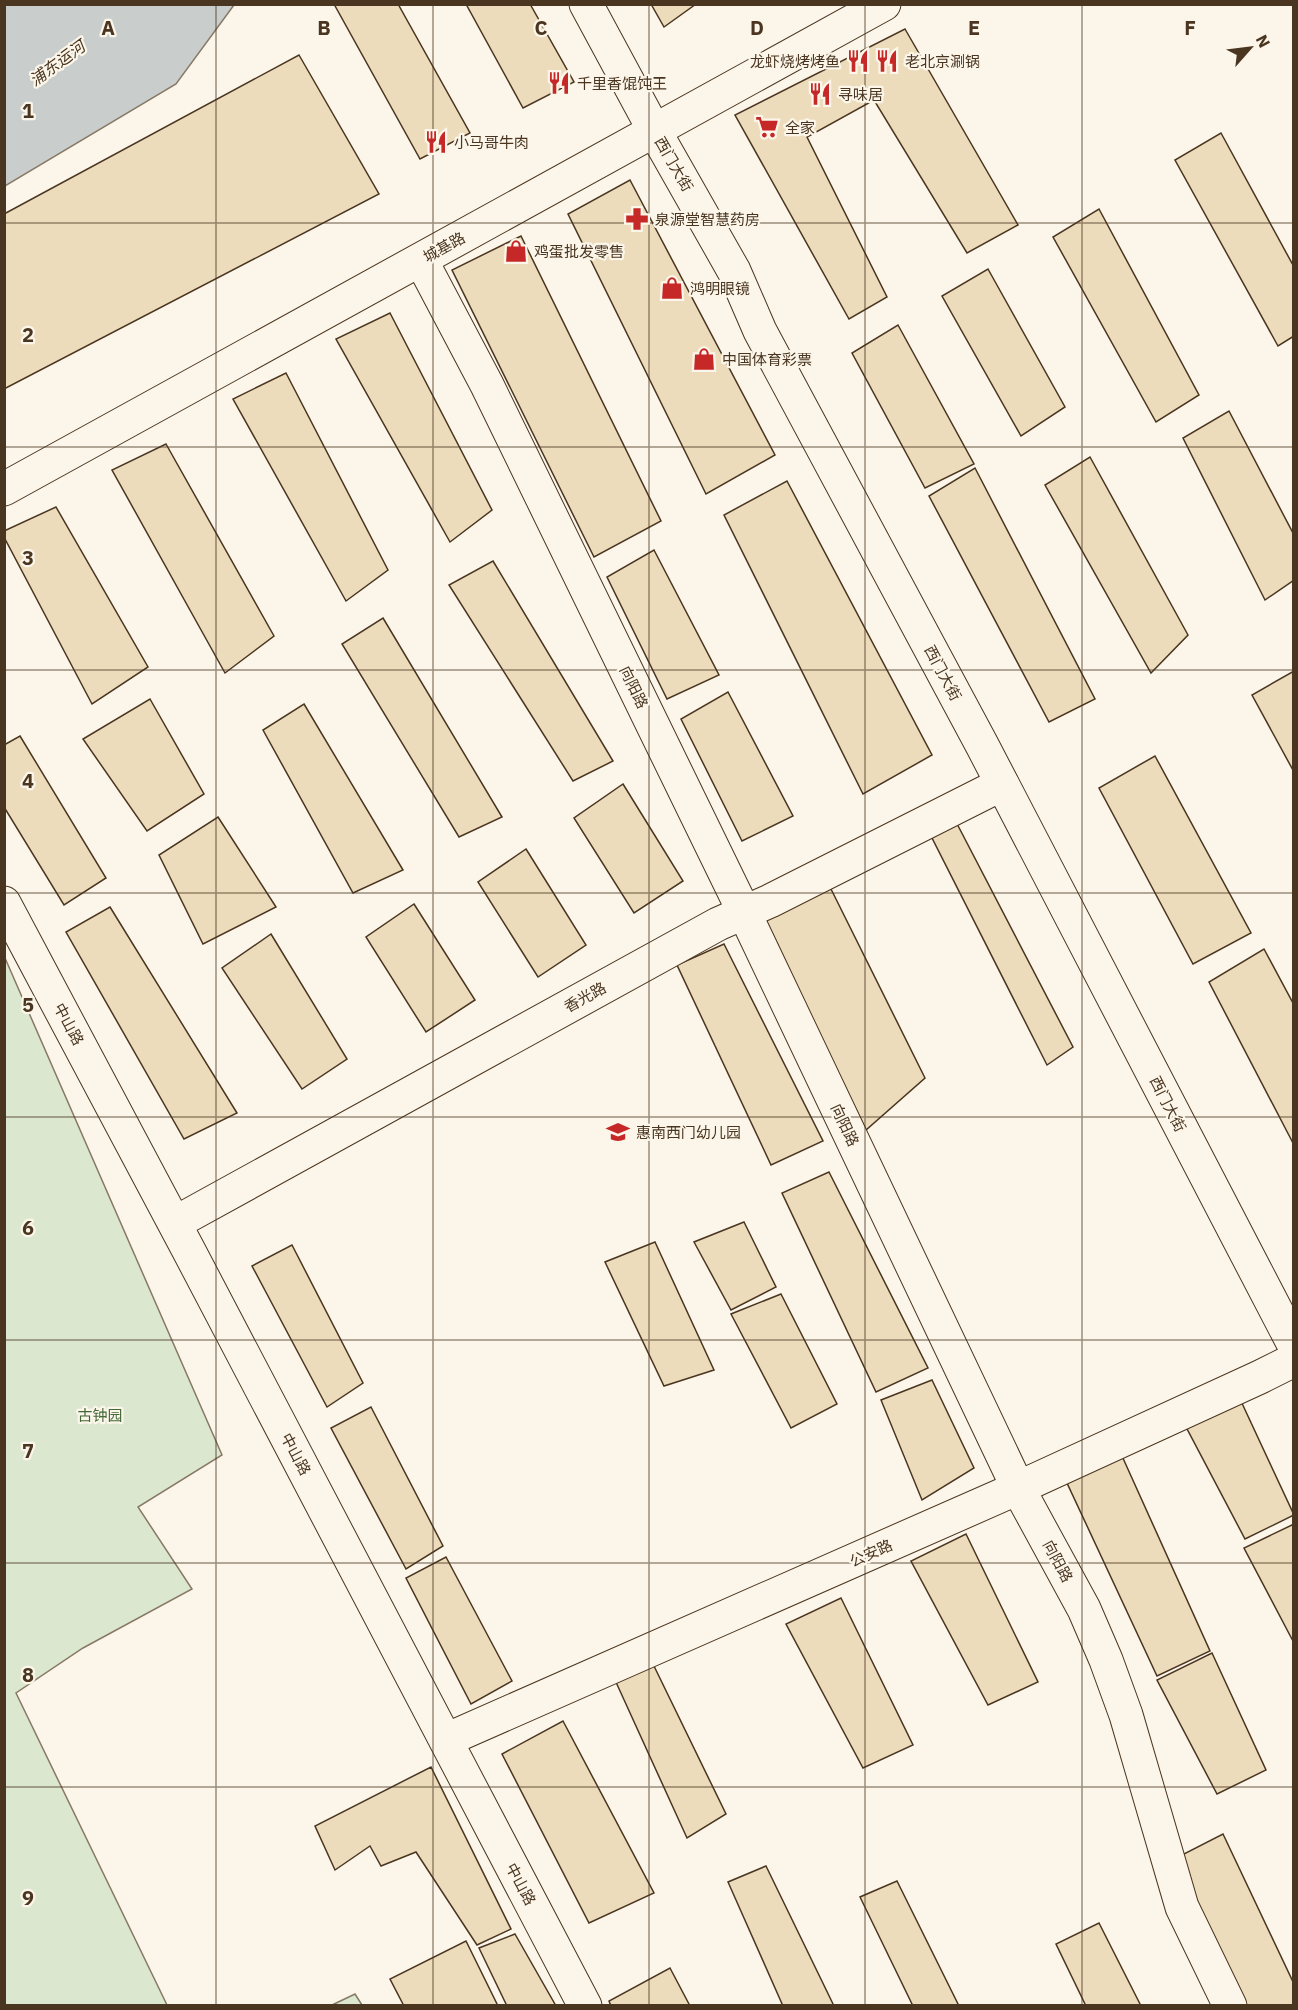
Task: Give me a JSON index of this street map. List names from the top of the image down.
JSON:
{
  "streets": {
    "street": [
      "西门大街",
      "城基路",
      "向阳路",
      "香光路",
      "中山路",
      "公安路"
    ]
  },
  "crossings": [
    ["西门大街", "城基路"],
    ["西门大街", "香光路"],
    ["城基路", "向阳路"],
    ["向阳路", "香光路"],
    ["向阳路", "公安路"],
    ["香光路", "中山路"],
    ["中山路", "公安路"]
  ],
  "water": ["浦东运河"],
  "parks": ["古钟园"],
  "places": {
    "restaurant": [
      "龙虾烧烤烤鱼",
      "老北京涮锅",
      "千里香馄饨王",
      "寻味居",
      "小马哥牛肉"
    ],
    "supermarket": ["全家"],
    "pharmacy": ["泉源堂智慧药房"],
    "shop": ["鸡蛋批发零售", "鸿明眼镜", "中国体育彩票"],
    "school or university": ["惠南西门幼儿园"]
  },
  "north": "top right",
  "grid": {
    "columns": [
      "A",
      "B",
      "C",
      "D",
      "E",
      "F"
    ],
    "rows": [
      "1",
      "2",
      "3",
      "4",
      "5",
      "6",
      "7",
      "8",
      "9"
    ]
  }
}
